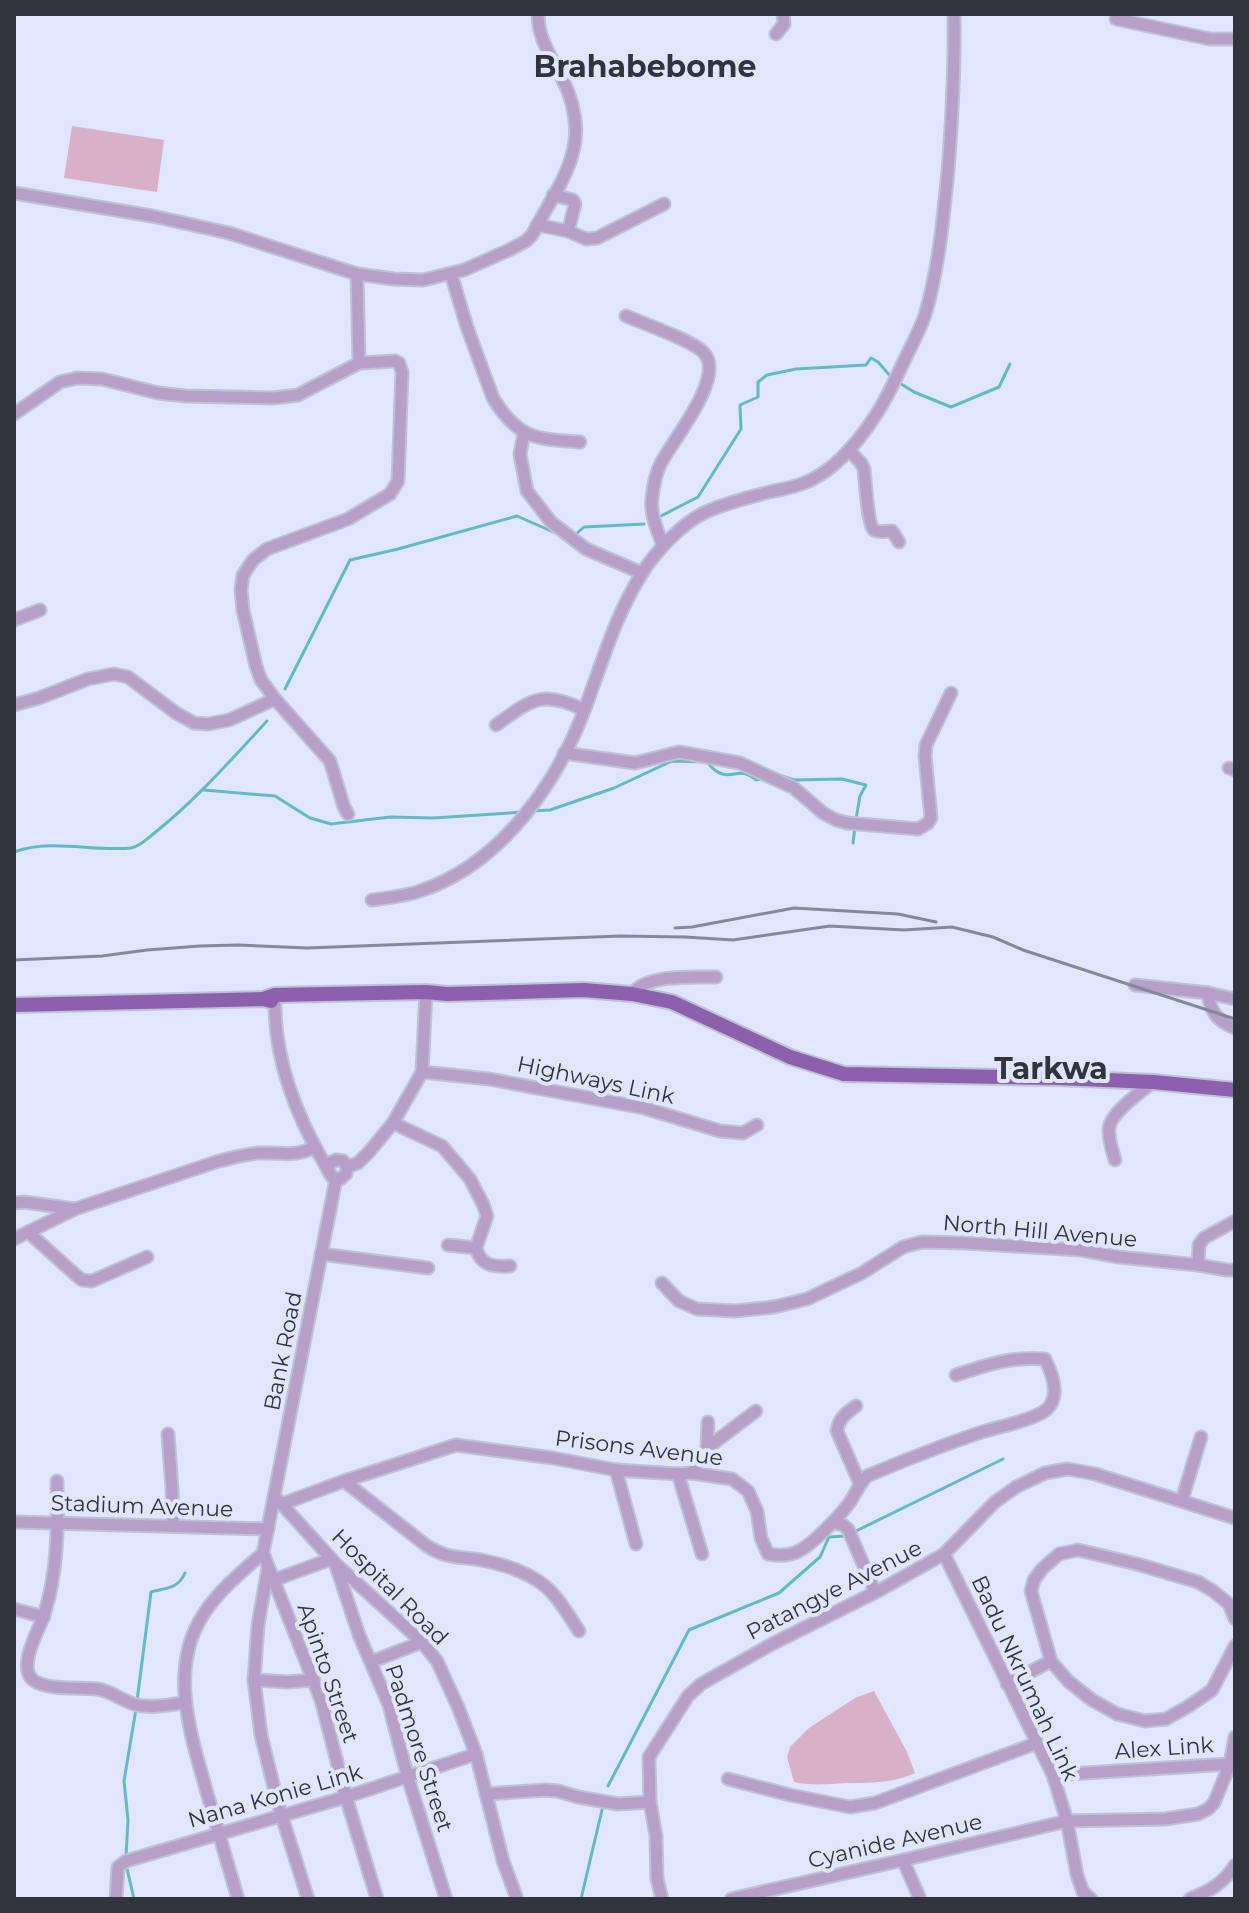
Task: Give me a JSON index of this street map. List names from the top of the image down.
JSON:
{
  "streets": {
    "street": [
      "Highways Link",
      "North Hill Avenue",
      "Bank Road",
      "Prisons Avenue",
      "Stadium Avenue",
      "Hospital Road",
      "Patangye Avenue",
      "Apinto Street",
      "Badu Nkrumah Link",
      "Padmore Street",
      "Alex Link",
      "Nana Konie Link",
      "Cyanide Avenue"
    ]
  },
  "crossings": [
    ["Bank Road", "Prisons Avenue"],
    ["Bank Road", "Stadium Avenue"],
    ["Bank Road", "Hospital Road"],
    ["Bank Road", "Apinto Street"],
    ["Prisons Avenue", "Hospital Road"],
    ["Hospital Road", "Padmore Street"],
    ["Hospital Road", "Nana Konie Link"],
    ["Patangye Avenue", "Badu Nkrumah Link"],
    ["Apinto Street", "Nana Konie Link"],
    ["Badu Nkrumah Link", "Alex Link"],
    ["Badu Nkrumah Link", "Cyanide Avenue"],
    ["Padmore Street", "Nana Konie Link"],
    ["Alex Link", "Cyanide Avenue"]
  ],
  "districts": ["Brahabebome", "Tarkwa"]
}
